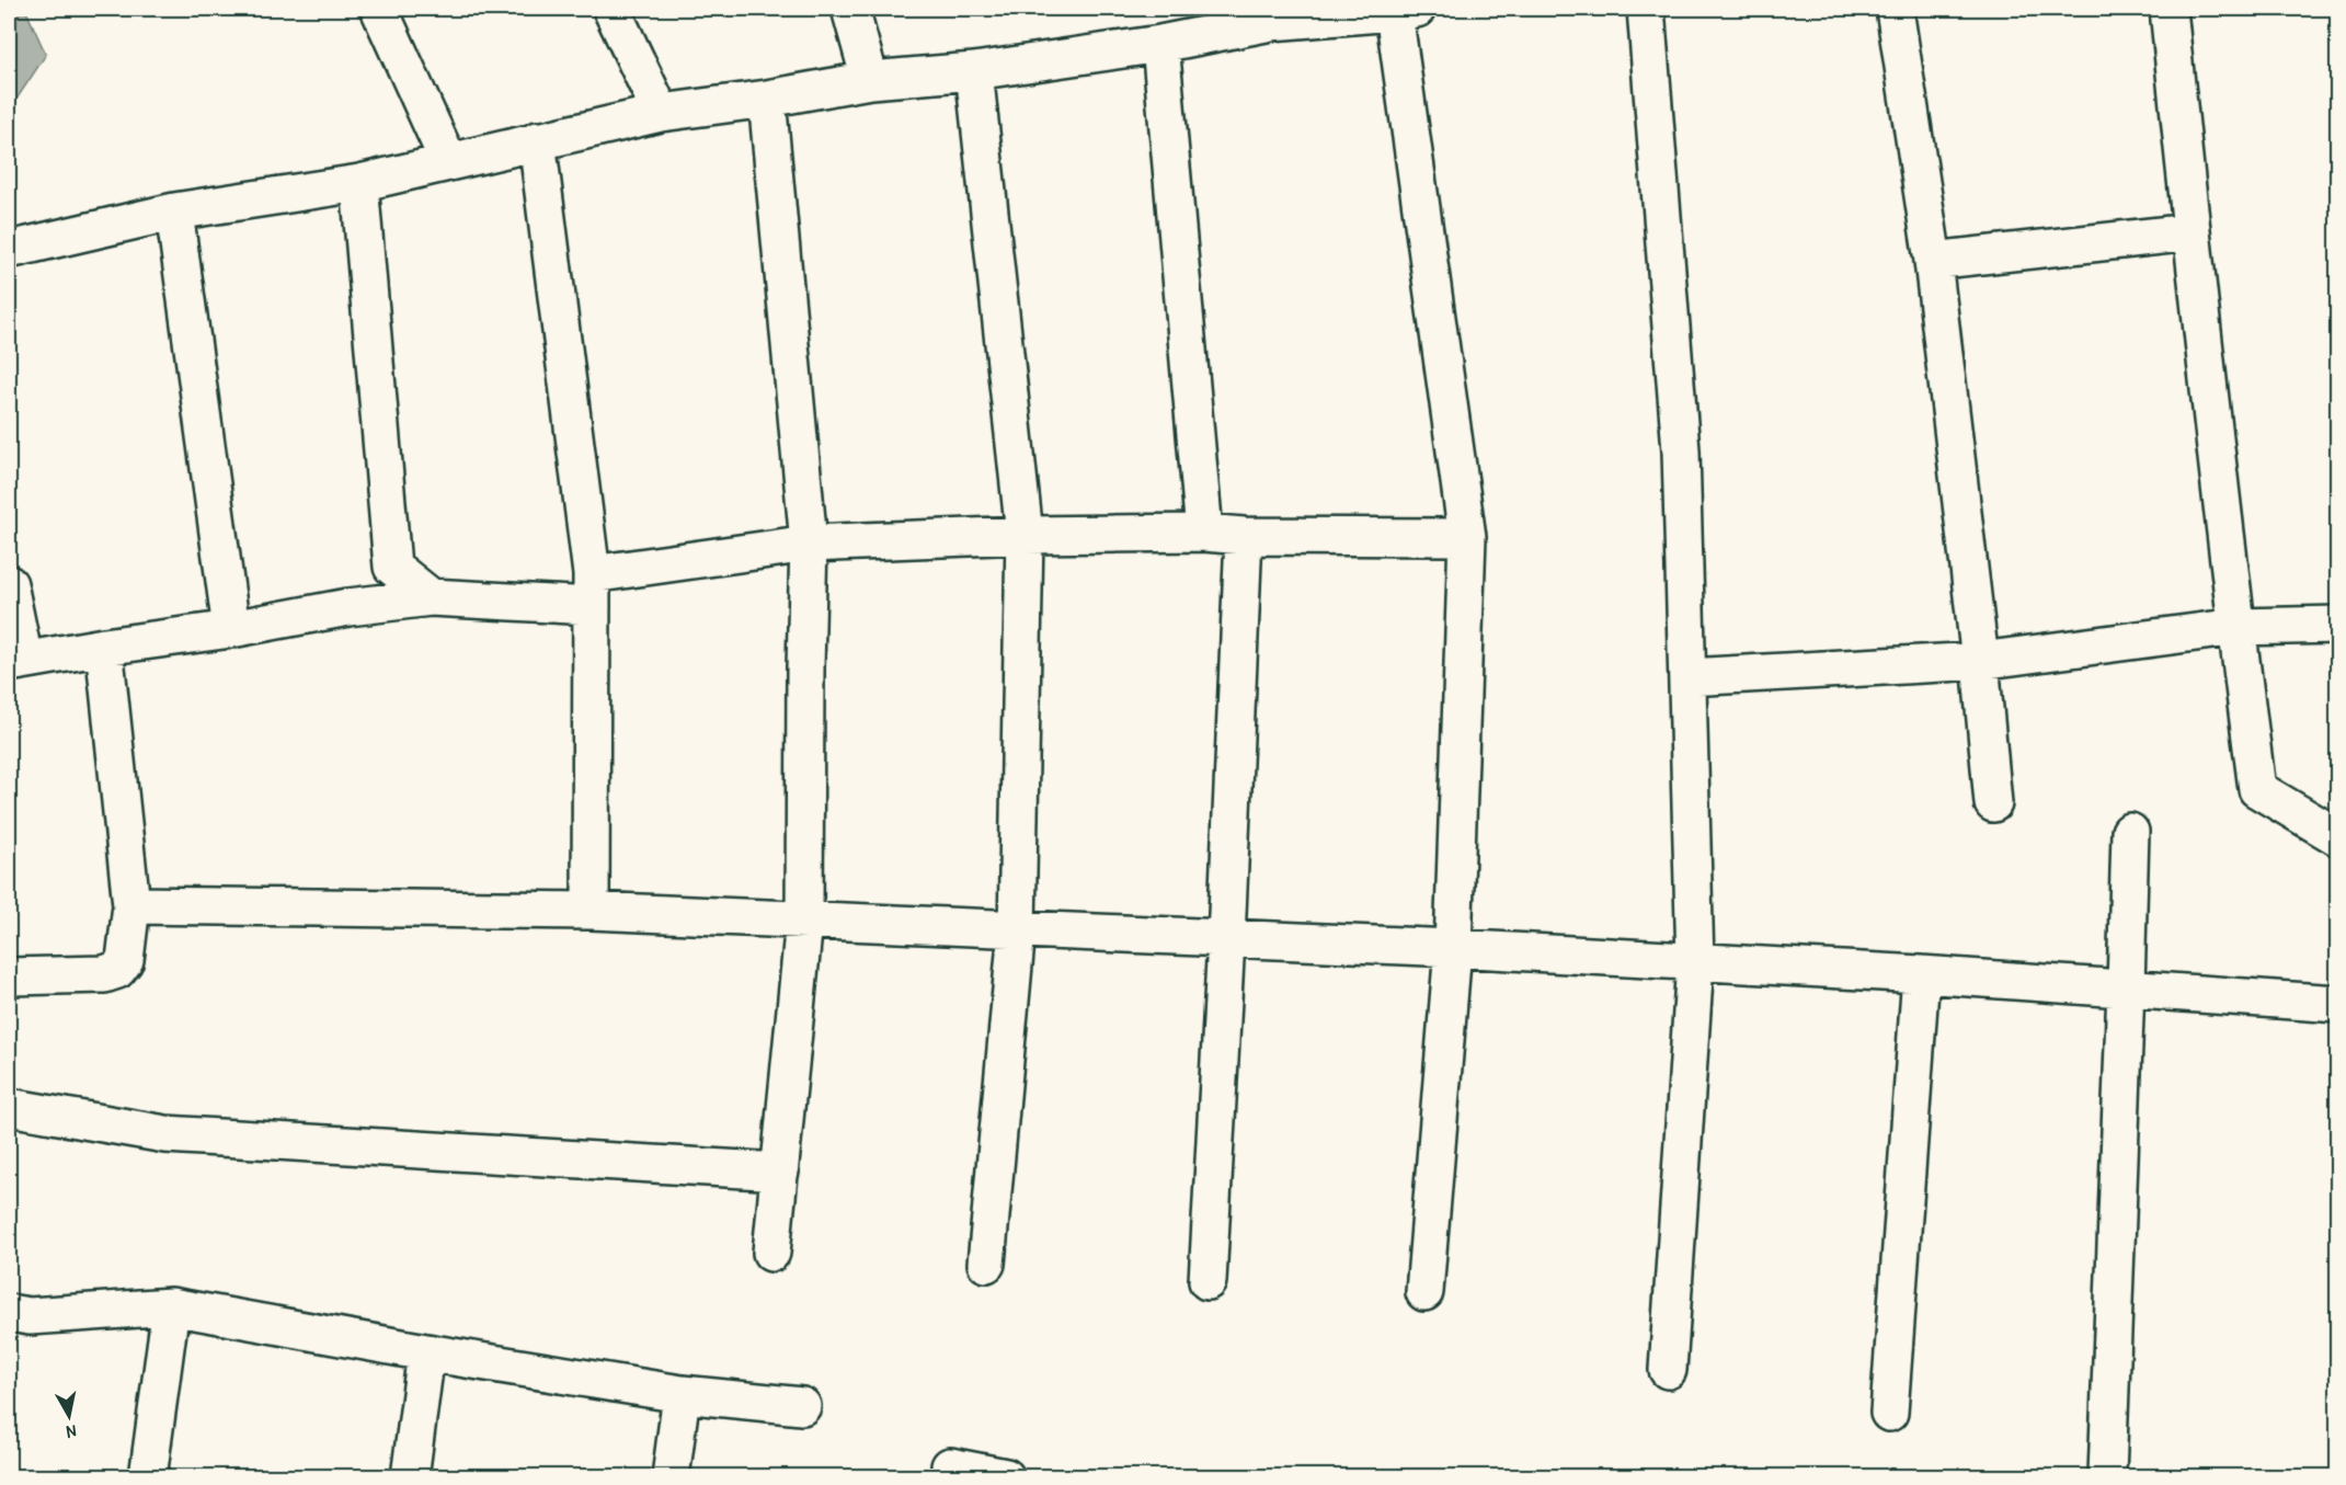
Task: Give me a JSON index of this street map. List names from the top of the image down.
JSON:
{
  "north": "bottom"
}
